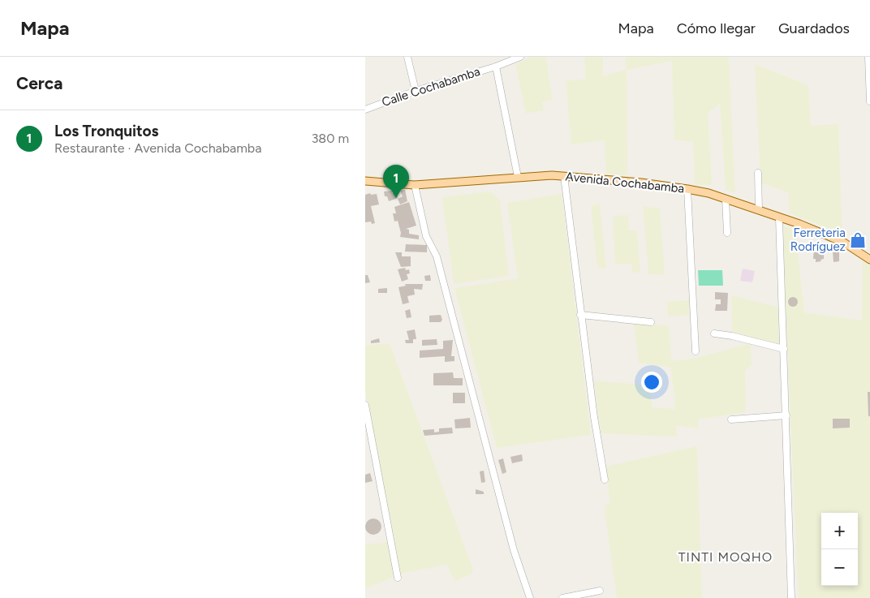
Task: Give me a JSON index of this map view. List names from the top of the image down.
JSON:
{
  "streets": {
    "main road": ["Avenida Cochabamba"],
    "street": ["Calle Cochabamba"]
  },
  "districts": ["TINTI MOQHO"],
  "places": {
    "shop": ["Ferreteria Rodríguez"]
  },
  "page": {
    "header": "Mapa",
    "nav": ["Mapa", "Cómo llegar", "Guardados"],
    "heading": "Cerca",
    "list": [
      {
        "mark": "1",
        "name": "Los Tronquitos",
        "note": "Restaurante · Avenida Cochabamba",
        "value": "380 m"
      }
    ],
    "pins": "1",
    "map_buttons": ["+", "−"]
  }
}
